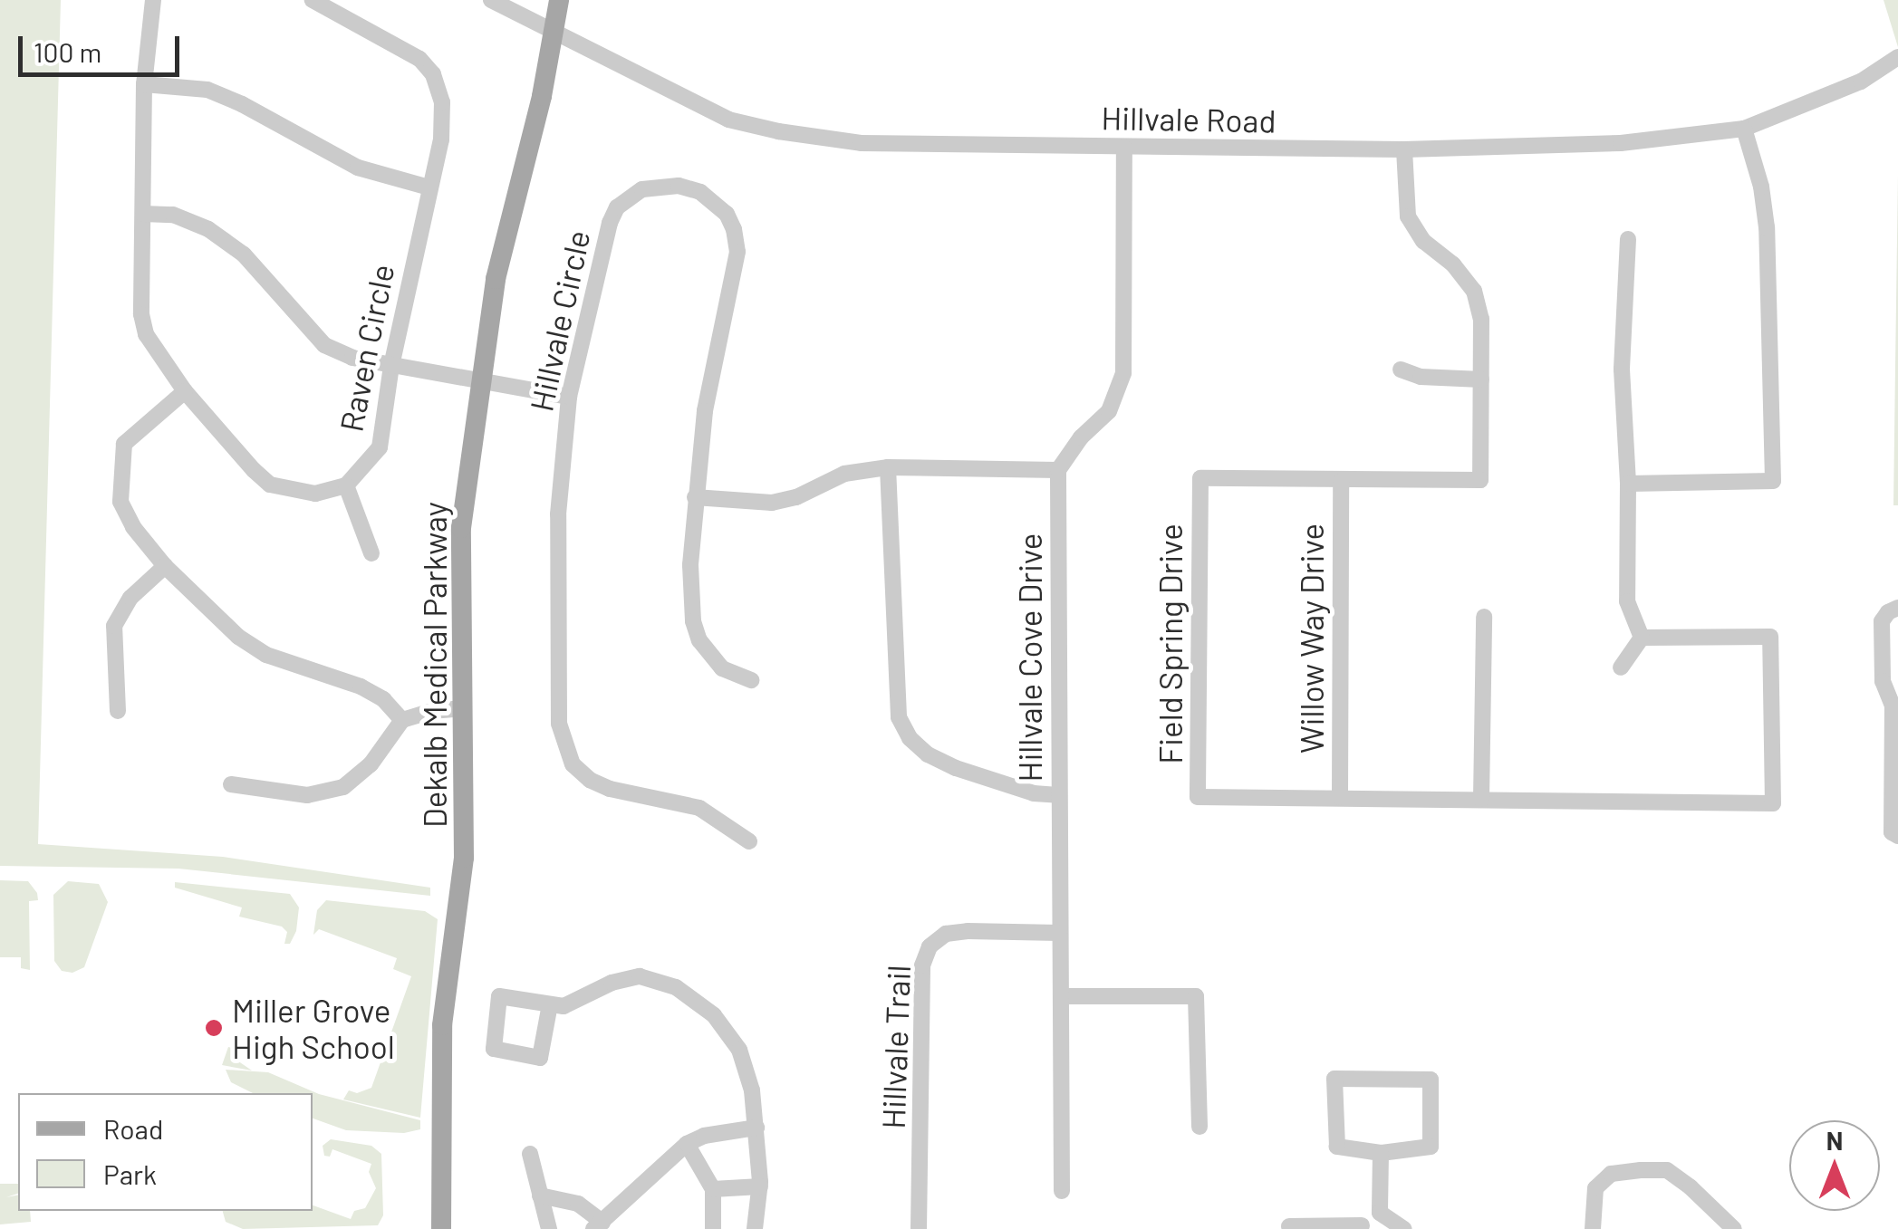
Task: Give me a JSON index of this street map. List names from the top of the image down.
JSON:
{
  "streets": {
    "main road": ["Dekalb Medical Parkway"],
    "street": [
      "Hillvale Road",
      "Hillvale Circle",
      "Raven Circle",
      "Willow Way Drive",
      "Field Spring Drive",
      "Hillvale Cove Drive",
      "Hillvale Trail"
    ]
  },
  "crossings": [
    ["Hillvale Road", "Field Spring Drive"],
    ["Hillvale Road", "Dekalb Medical Parkway"],
    ["Willow Way Drive", "Field Spring Drive"],
    ["Hillvale Cove Drive", "Hillvale Trail"]
  ],
  "places": ["Miller Grove High School"],
  "legend": ["Road", "Park"],
  "scale_bar": "100 m",
  "north": "top"
}
